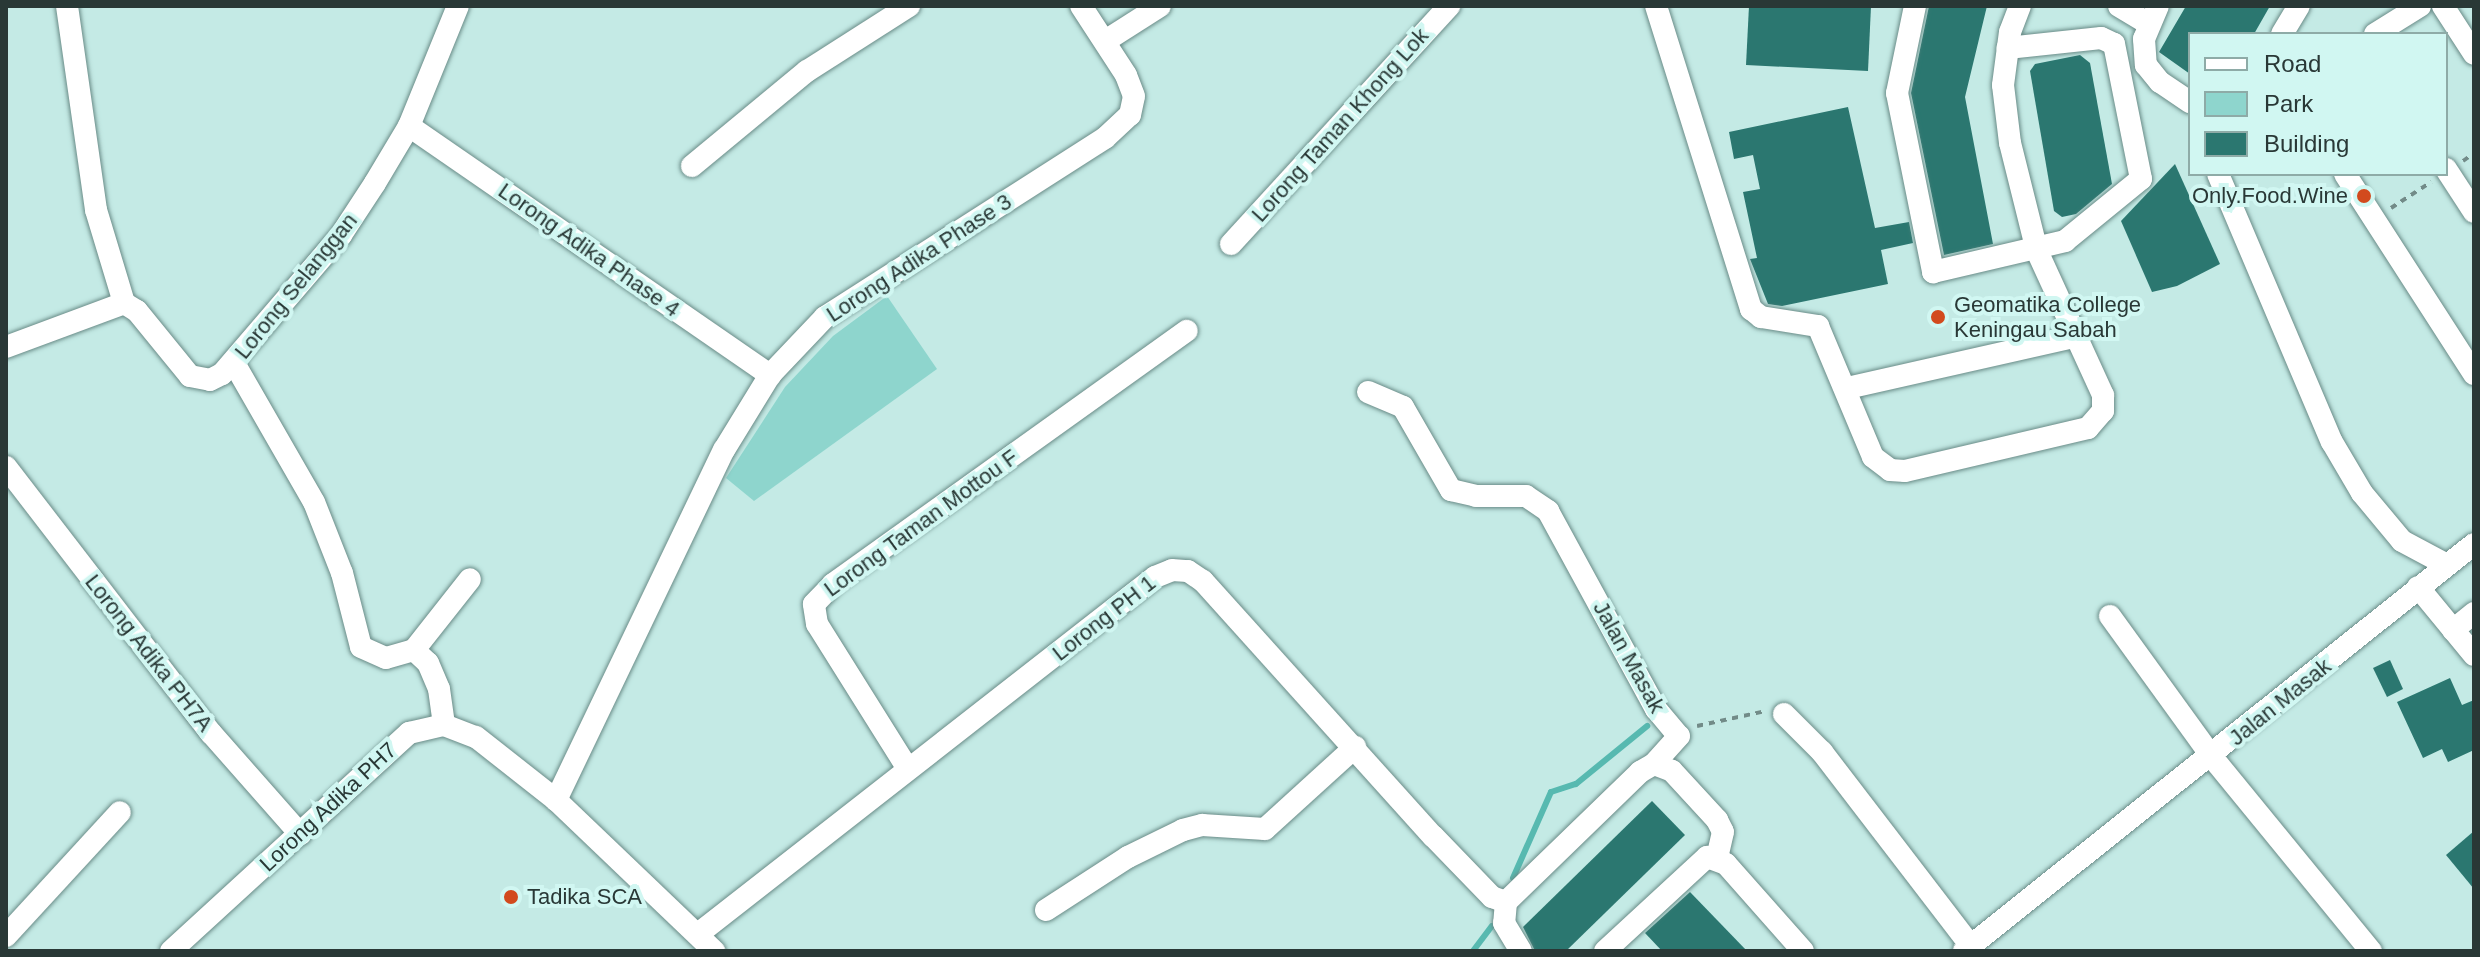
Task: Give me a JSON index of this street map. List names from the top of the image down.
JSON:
{
  "streets": {
    "street": [
      "Lorong Taman Khong Lok",
      "Lorong Adika Phase 4",
      "Lorong Adika Phase 3",
      "Lorong Selanggan",
      "Lorong Taman Mottou F",
      "Lorong PH 1",
      "Lorong Adika PH7A",
      "Jalan Masak",
      "Lorong Adika PH7"
    ]
  },
  "crossings": [
    ["Lorong Adika Phase 4", "Lorong Adika Phase 3"],
    ["Lorong Adika Phase 4", "Lorong Selanggan"],
    ["Lorong Taman Mottou F", "Lorong PH 1"],
    ["Lorong Adika PH7A", "Lorong Adika PH7"]
  ],
  "places": ["Only.Food.Wine", "Geomatika College Keningau Sabah", "Tadika SCA"],
  "legend": ["Road", "Park", "Building"]
}
